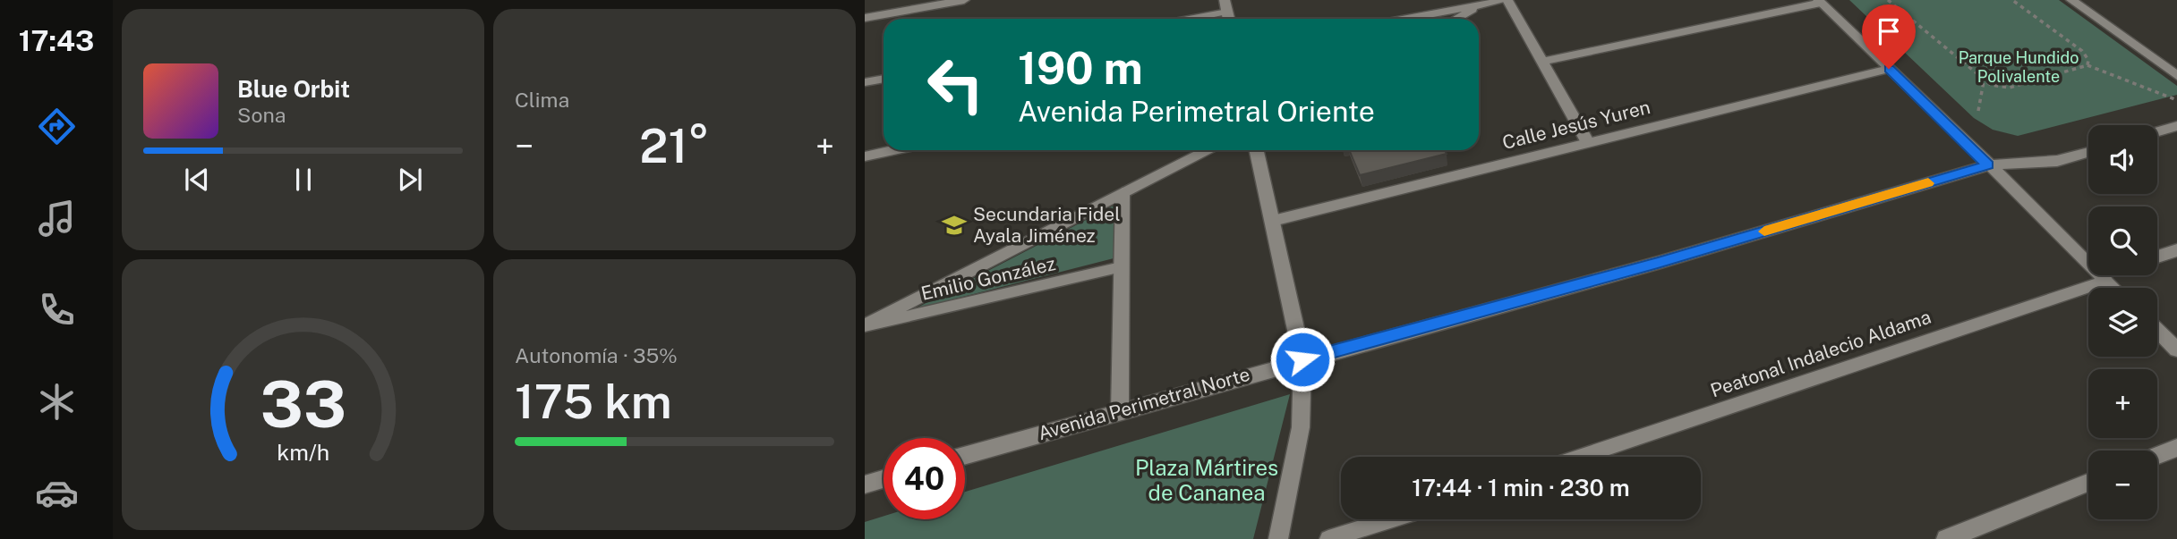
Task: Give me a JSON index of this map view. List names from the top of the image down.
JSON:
{
  "streets": {
    "street": ["Avenida Perimetral Norte"],
    "lane": ["Calle Jesús Yuren", "Emilio González", "Peatonal Indalecio Aldama"]
  },
  "parks": ["Parque Hundido Polivalente", "Plaza Mártires de Cananea"],
  "places": {
    "school or university": ["Secundaria Fidel Ayala Jiménez"]
  },
  "page": {
    "tabs": "17:43",
    "tile": [
      "Clima",
      ["Autonomía · 35%", "175 km"]
    ],
    "turn": ["190 m", "Avenida Perimetral Oriente"],
    "song": ["Blue Orbit", "Sona"],
    "heat": ["−", "21°", "+"],
    "map_buttons": ["+", "−"],
    "limit": "40",
    "trip": "17:44 · 1 min · 230 m",
    "gauge": ["33", "km/h"]
  }
}
